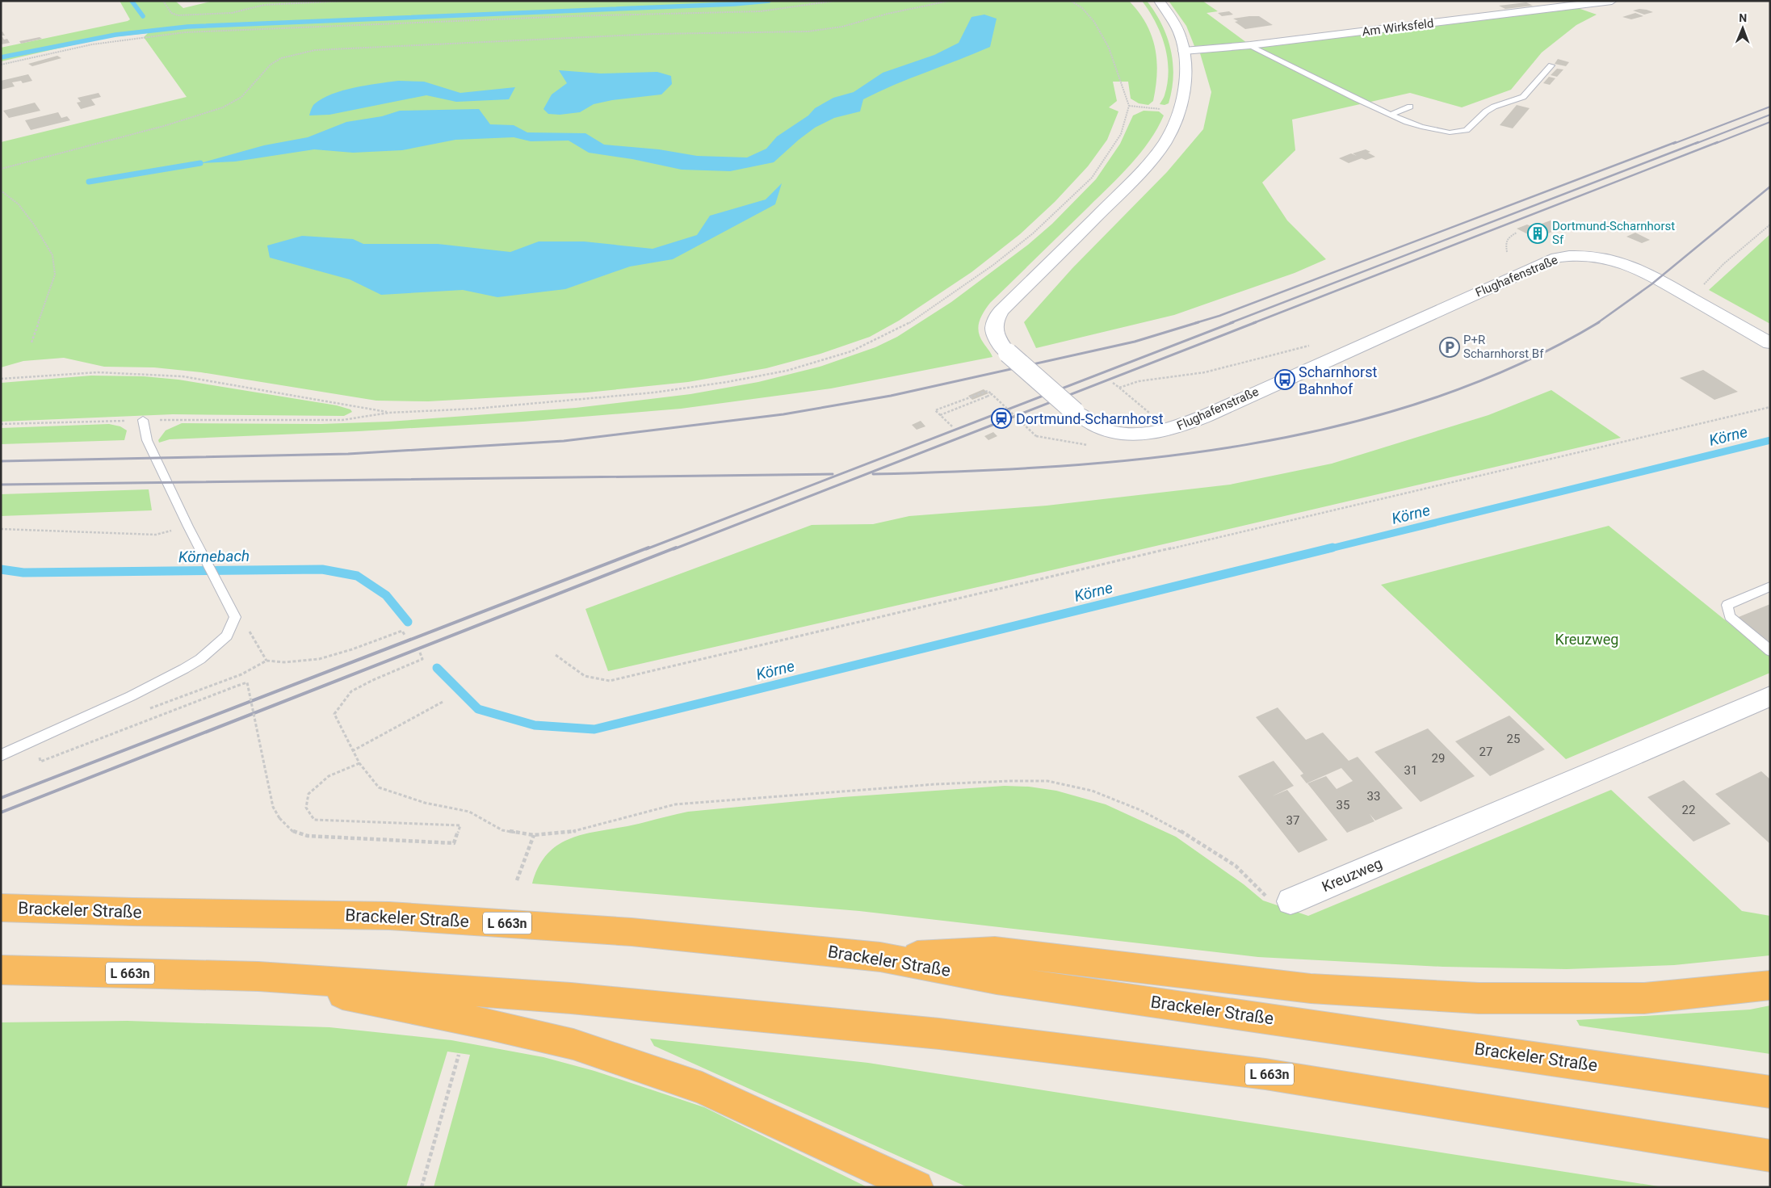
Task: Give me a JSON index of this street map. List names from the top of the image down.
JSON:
{
  "streets": {
    "highway": ["Brackeler Straße", "L 663n"],
    "main road": ["Am Wirksfeld", "Flughafenstraße", "Kreuzweg"]
  },
  "crossings": [
    ["Am Wirksfeld", "Flughafenstraße"]
  ],
  "water": ["Körne", "Körnebach"],
  "parks": ["Kreuzweg"],
  "places": {
    "building": ["Dortmund-Scharnhorst Sf"],
    "parking": ["P+R Scharnhorst Bf"],
    "bus stop": ["Scharnhorst Bahnhof"],
    "station": ["Dortmund-Scharnhorst"]
  },
  "house_numbers": [
    "25",
    "27",
    "29",
    "31",
    "33",
    "35",
    "22",
    "37"
  ],
  "north": "top"
}
